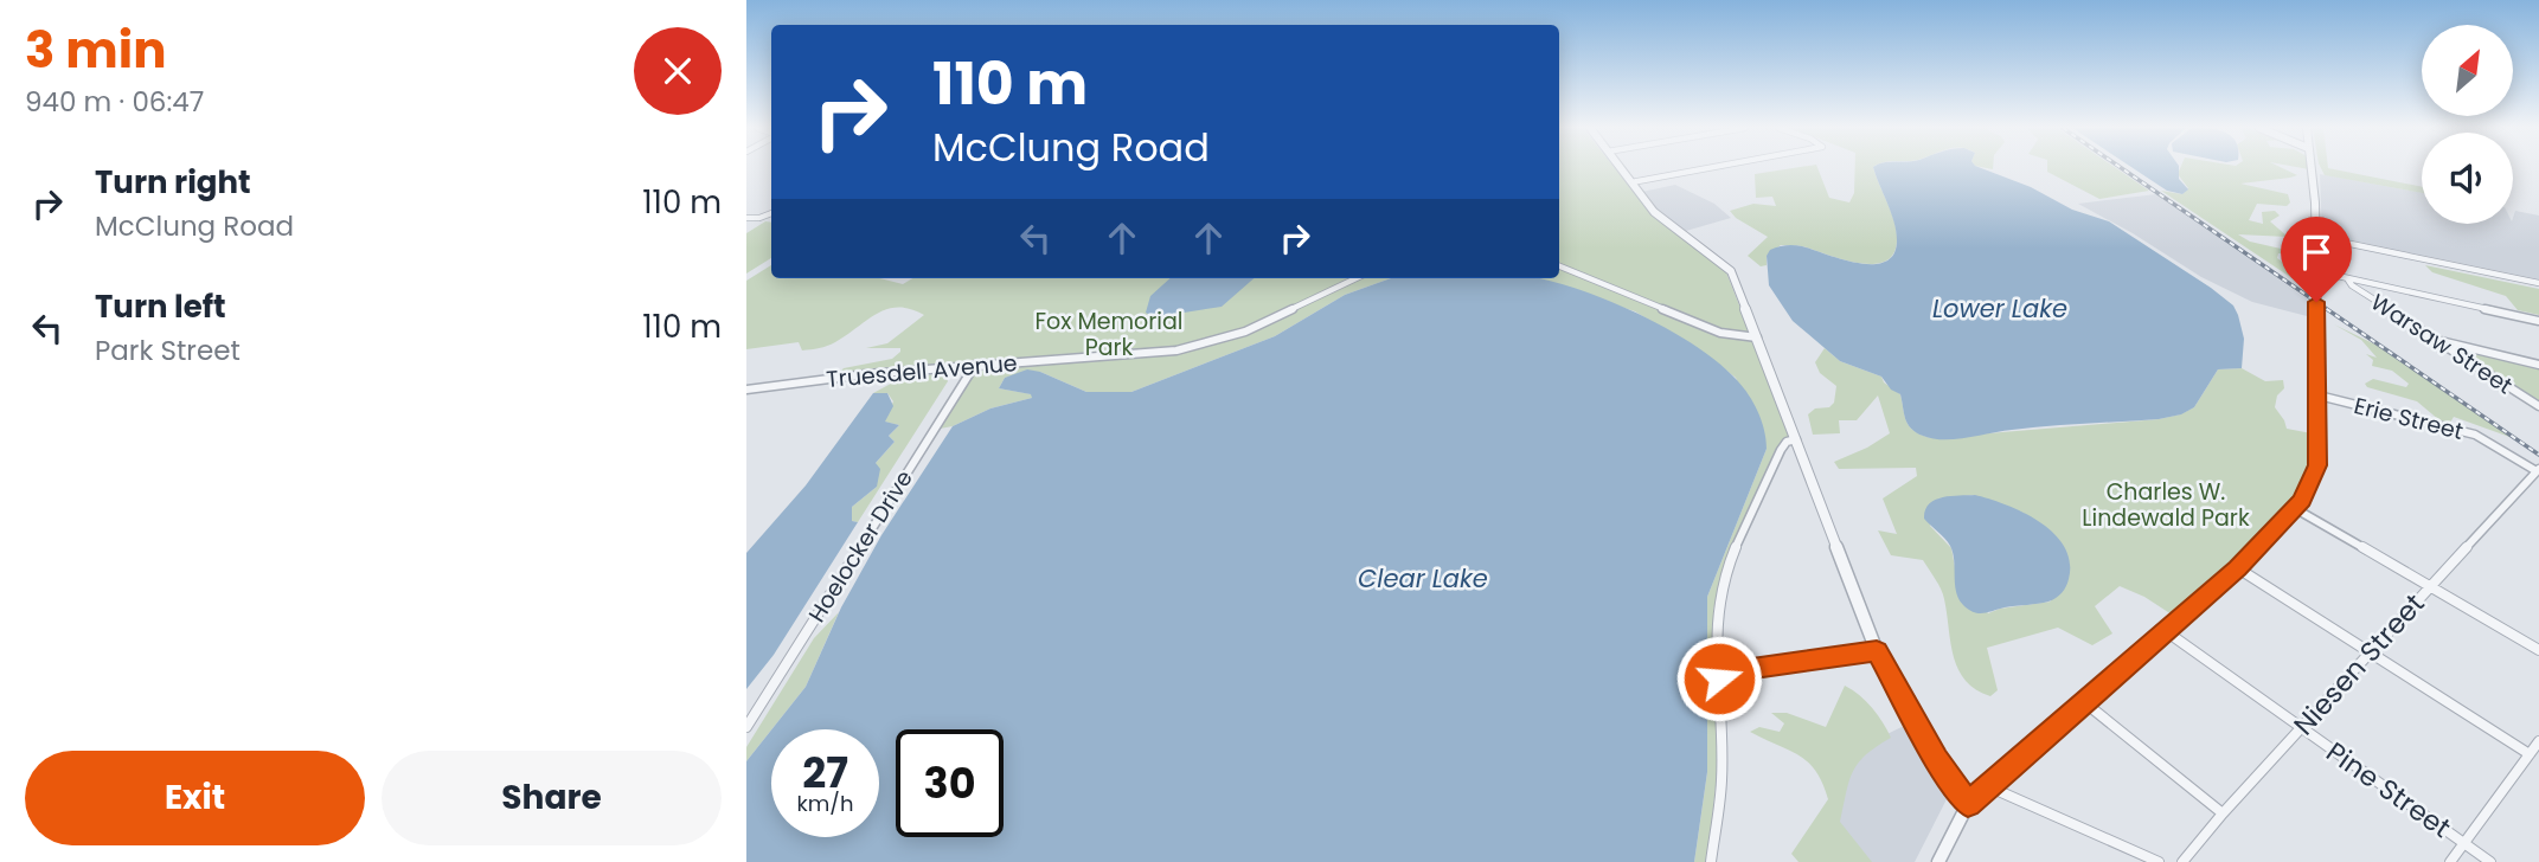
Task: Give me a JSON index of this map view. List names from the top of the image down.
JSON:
{
  "streets": {
    "street": [
      "Warsaw Street",
      "Truesdell Avenue",
      "Erie Street",
      "Hoelocker Drive",
      "Niesen Street",
      "Pine Street"
    ]
  },
  "crossings": [
    ["Truesdell Avenue", "Hoelocker Drive"],
    ["Erie Street", "Niesen Street"],
    ["Niesen Street", "Pine Street"]
  ],
  "water": ["Lower Lake", "Clear Lake"],
  "parks": ["Fox Memorial Park", "Charles W. Lindewald Park"],
  "north": "top right",
  "page": {
    "heading": ["3 min", "940 m · 06:47"],
    "turn": ["110 m", "McClung Road"],
    "list": [
      {
        "name": "Turn right",
        "note": "McClung Road",
        "value": "110 m"
      },
      {
        "name": "Turn left",
        "note": "Park Street",
        "value": "110 m"
      }
    ],
    "speed": "27 km/h",
    "limit": "30",
    "buttons": ["Exit", "Share"]
  }
}
